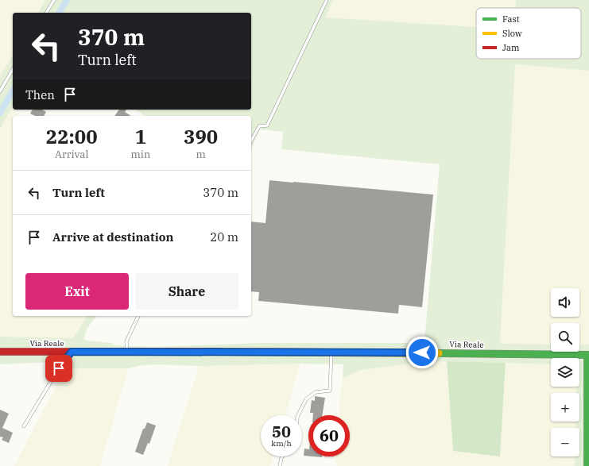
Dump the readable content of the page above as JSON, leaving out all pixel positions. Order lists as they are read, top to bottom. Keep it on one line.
{"streets":{"main road":["Via Reale"]},"legend":["Fast","Slow","Jam"],"page":{"turn":["370 m","Turn left"],"then":"Then","eta":["22:00","Arrival","1","min","390","m"],"list":[{"name":"Turn left","value":"370 m"},{"name":"Arrive at destination","value":"20 m"}],"buttons":["Exit","Share"],"map_buttons":["+","−"],"speed":"50 km/h","limit":"60"}}
